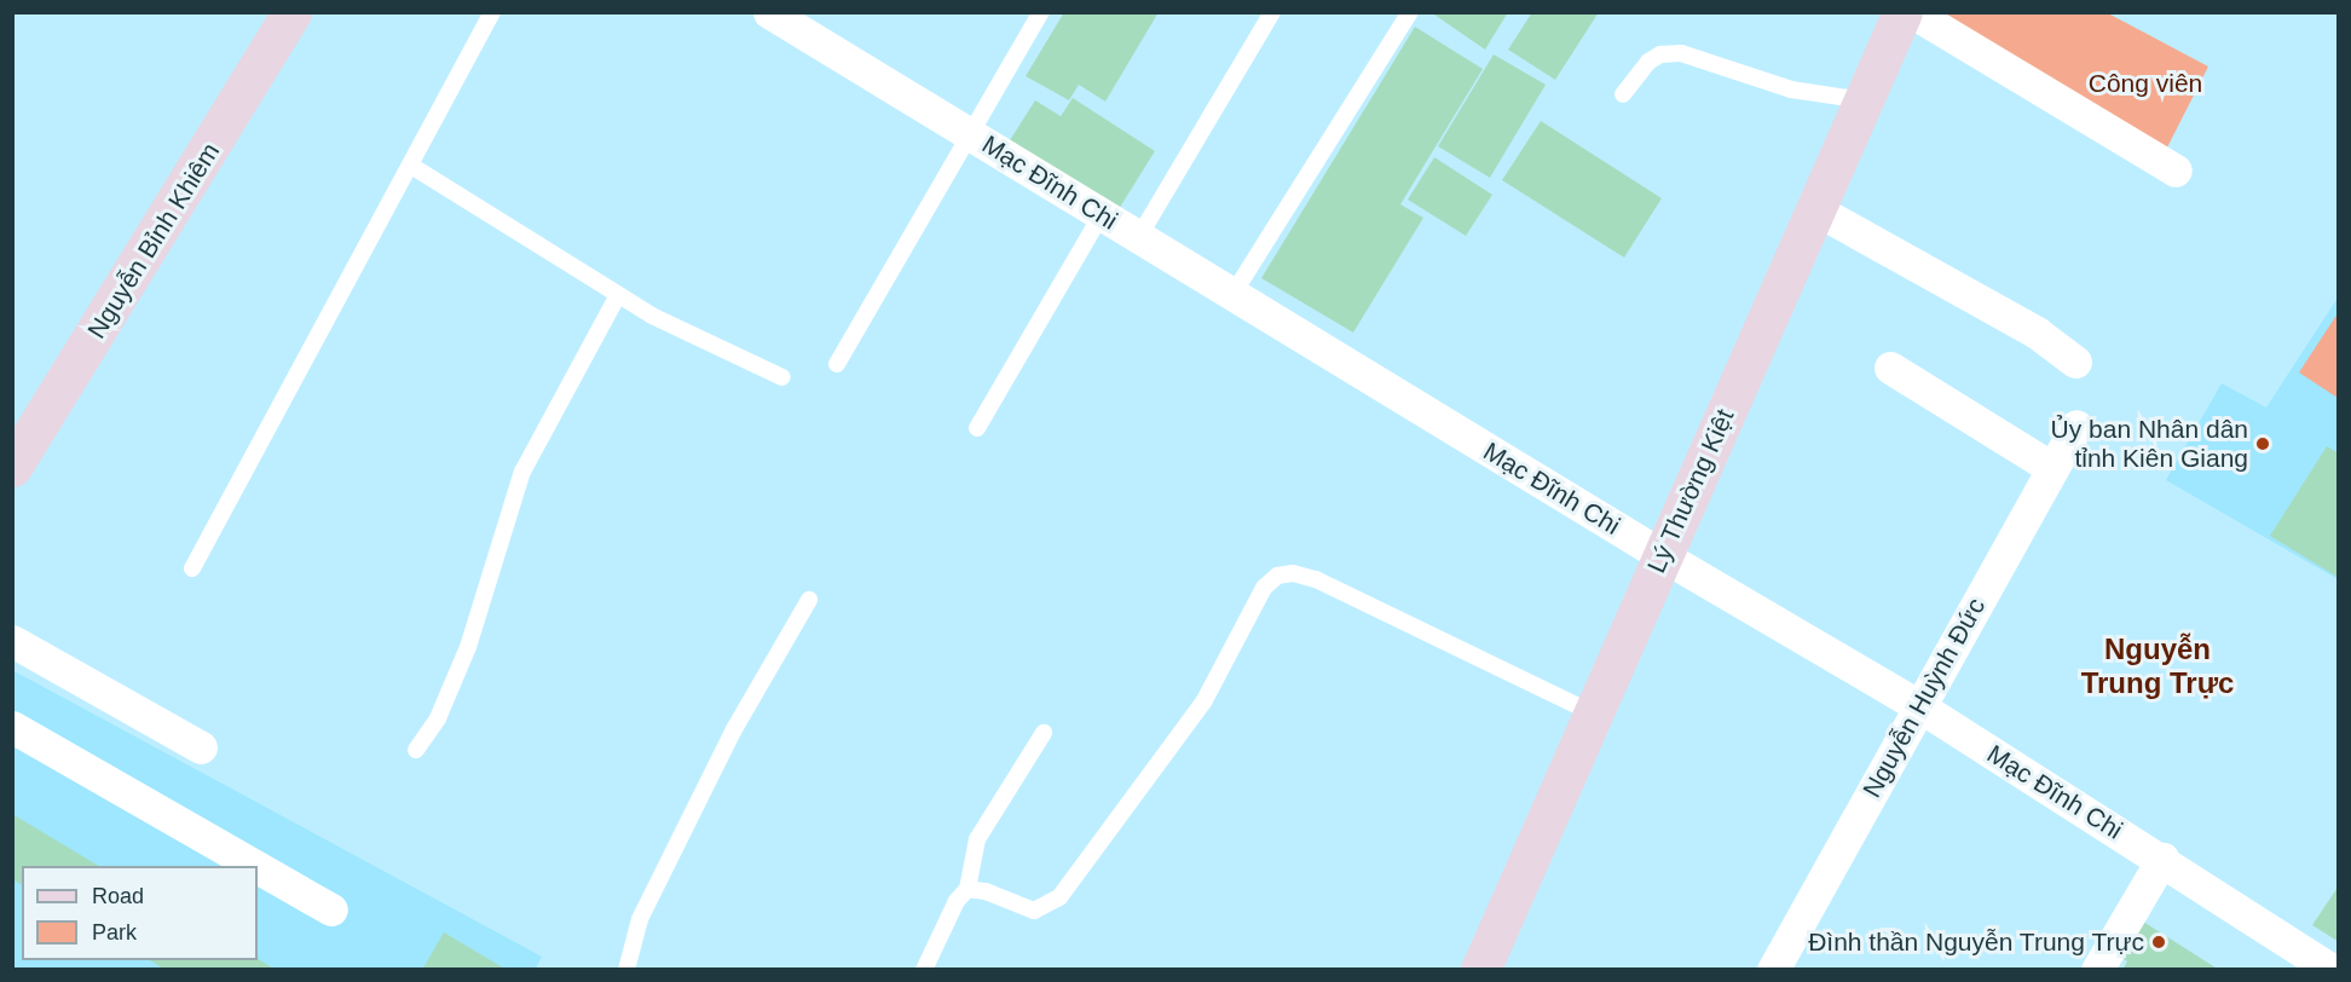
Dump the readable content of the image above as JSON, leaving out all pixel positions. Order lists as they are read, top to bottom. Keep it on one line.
{"streets":{"main road":["Nguyễn Bỉnh Khiêm","Lý Thường Kiệt"],"street":["Mạc Đĩnh Chi","Nguyễn Huỳnh Đức"]},"crossings":[["Mạc Đĩnh Chi","Lý Thường Kiệt"],["Mạc Đĩnh Chi","Nguyễn Huỳnh Đức"]],"districts":["Nguyễn Trung Trực"],"parks":["Công viên"],"places":["Ủy ban Nhân dân tỉnh Kiên Giang","Đình thần Nguyễn Trung Trực"],"legend":["Road","Park"]}
